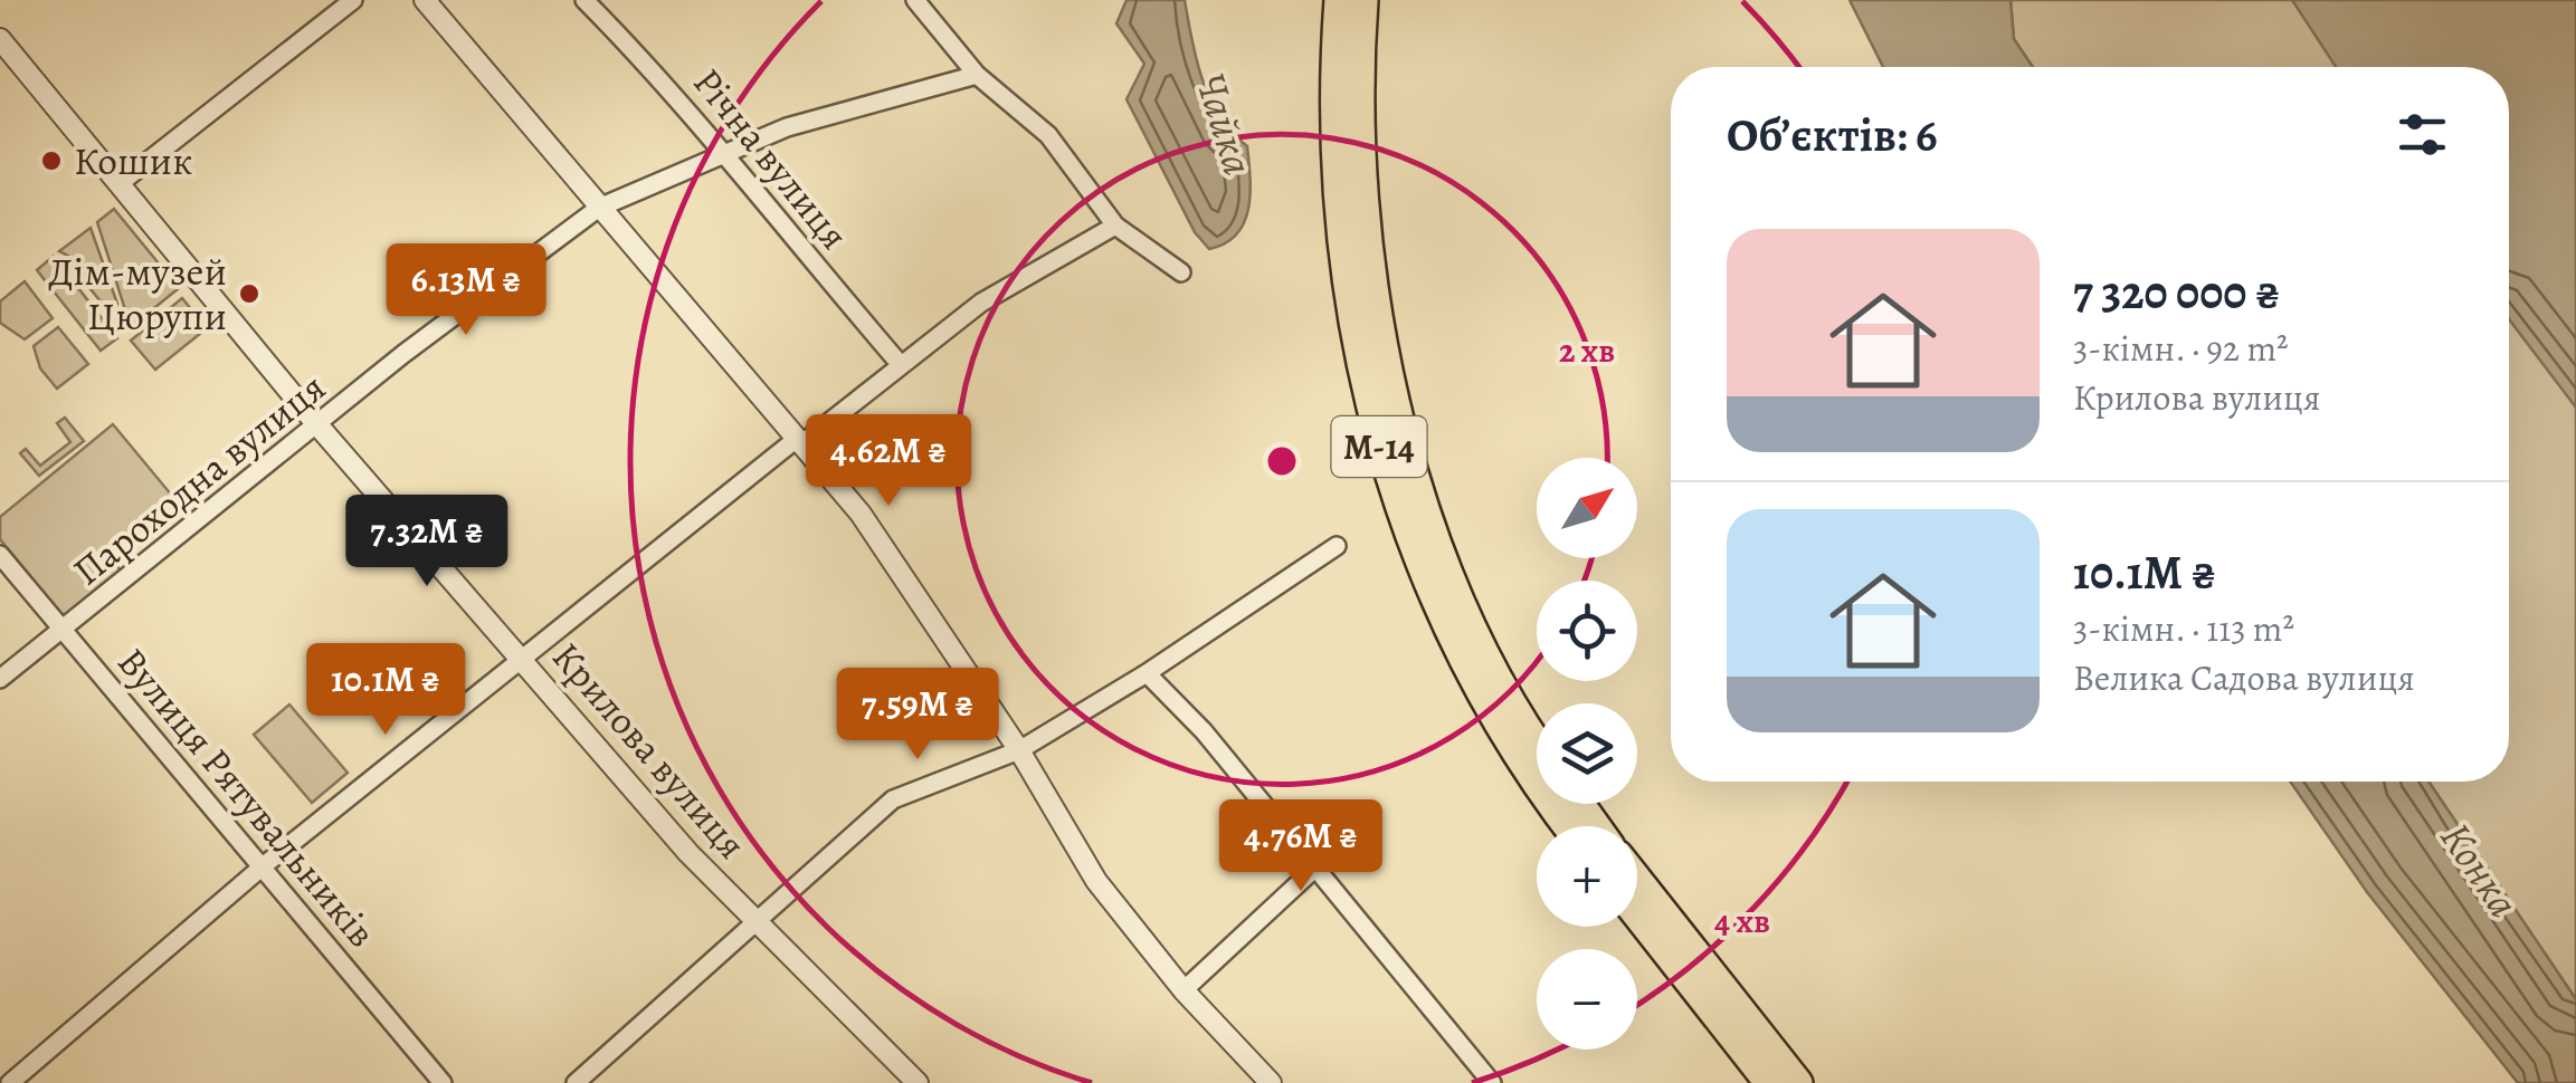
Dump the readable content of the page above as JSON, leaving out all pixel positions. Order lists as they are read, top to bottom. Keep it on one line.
{"streets":{"highway":["М-14"],"street":["Річна вулиця","Пароходна вулиця","Крилова вулиця","Вулиця Рятувальників"]},"crossings":[["Річна вулиця","Пароходна вулиця"],["Пароходна вулиця","Крилова вулиця"],["Пароходна вулиця","Вулиця Рятувальників"]],"water":["Чайка","Конка"],"places":["Кошик","Дім-музей Цюрупи"],"north":"top right","page":{"heading":"Об’єктів: 6","list":[{"name":"7 320 000 ₴","note":"3-кімн. · 92 m² · Крилова вулиця"},{"name":"10.1M ₴","note":"3-кімн. · 113 m² · Велика Садова вулиця"}],"price":["6.13M ₴","4.62M ₴","7.32M ₴","10.1M ₴","7.59M ₴","4.76M ₴"],"map_buttons":["+","−"]},"rings":["2 хв","4 хв"]}
